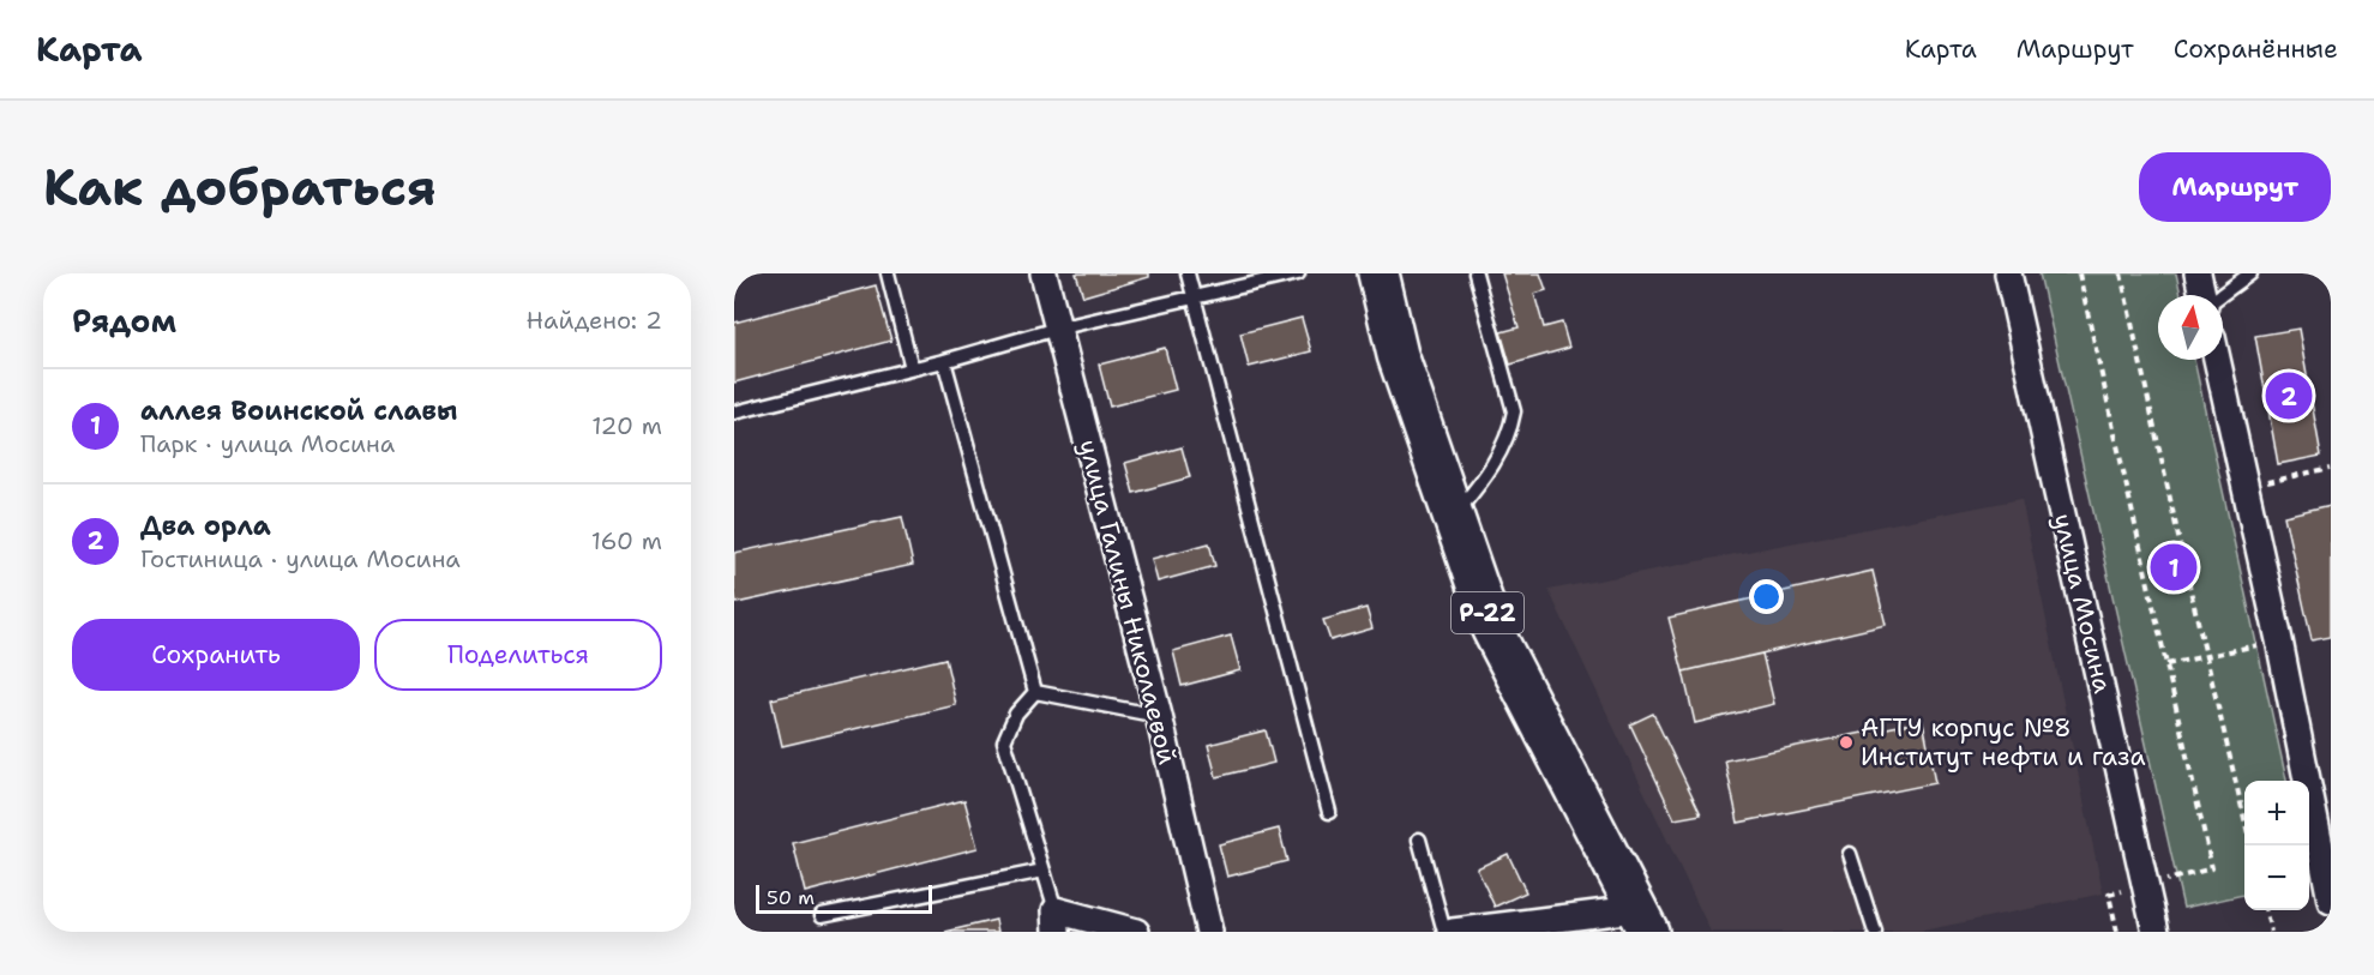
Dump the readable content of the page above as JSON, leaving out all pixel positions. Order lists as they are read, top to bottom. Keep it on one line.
{"streets":{"highway":["Р-22"],"street":["улица Галины Николаевой","улица Мосина"]},"places":["АГТУ корпус №8 Институт нефти и газа"],"scale_bar":"50 m","north":"top","page":{"header":"Карта","nav":["Карта","Маршрут","Сохранённые"],"buttons":["Маршрут",["Сохранить","Поделиться"]],"title":"Как добраться","heading":["Рядом","Найдено: 2"],"list":[{"mark":"1","name":"аллея Воинской славы","note":"Парк · улица Мосина","value":"120 m"},{"mark":"2","name":"Два орла","note":"Гостиница · улица Мосина","value":"160 m"}],"pins":["2","1"],"map_buttons":["+","−"],"scale":"50 m"}}
